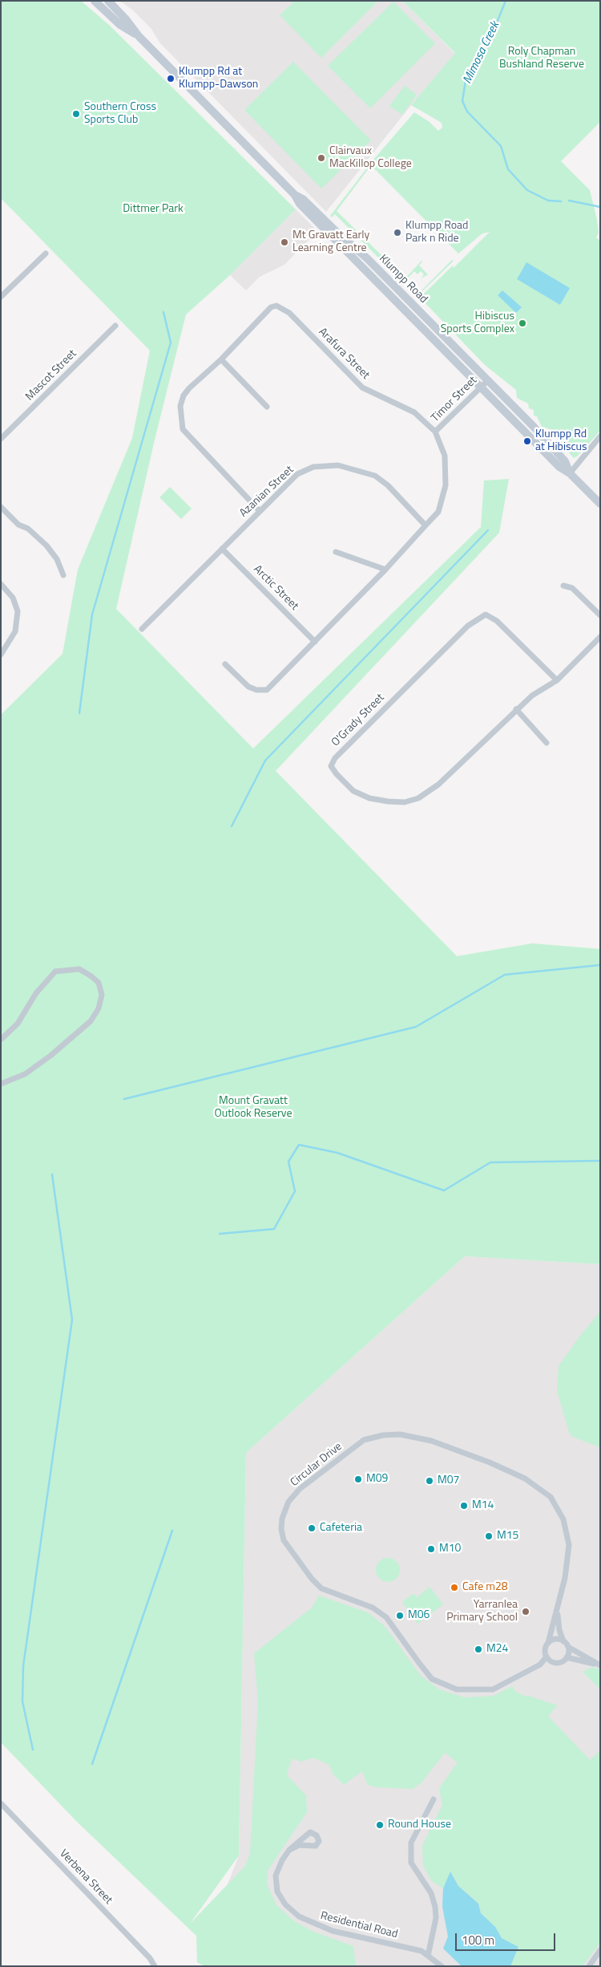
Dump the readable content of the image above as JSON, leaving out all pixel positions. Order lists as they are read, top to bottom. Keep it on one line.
{"streets":{"main road":["Klumpp Road"],"street":["Arafura Street","Mascot Street","Timor Street","Azanian Street","Arctic Street","O'Grady Street","Circular Drive","Verbena Street","Residential Road"]},"crossings":[["Klumpp Road","Timor Street"],["Arafura Street","Timor Street"],["Arafura Street","Azanian Street"],["Arafura Street","Arctic Street"],["Azanian Street","Arctic Street"]],"water":["Mimosa Creek"],"parks":["Roly Chapman Bushland Reserve","Dittmer Park","Mount Gravatt Outlook Reserve"],"places":["Klumpp Rd at Klumpp-Dawson","Southern Cross Sports Club","Clairvaux MacKillop College","Klumpp Road Park n Ride","Mt Gravatt Early Learning Centre","Hibiscus Sports Complex","Klumpp Rd at Hibiscus","M09","M07","M14","Cafeteria","M15","M10","Cafe m28","Yarranlea Primary School","M06","M24","Round House"],"scale_bar":"100 m"}
